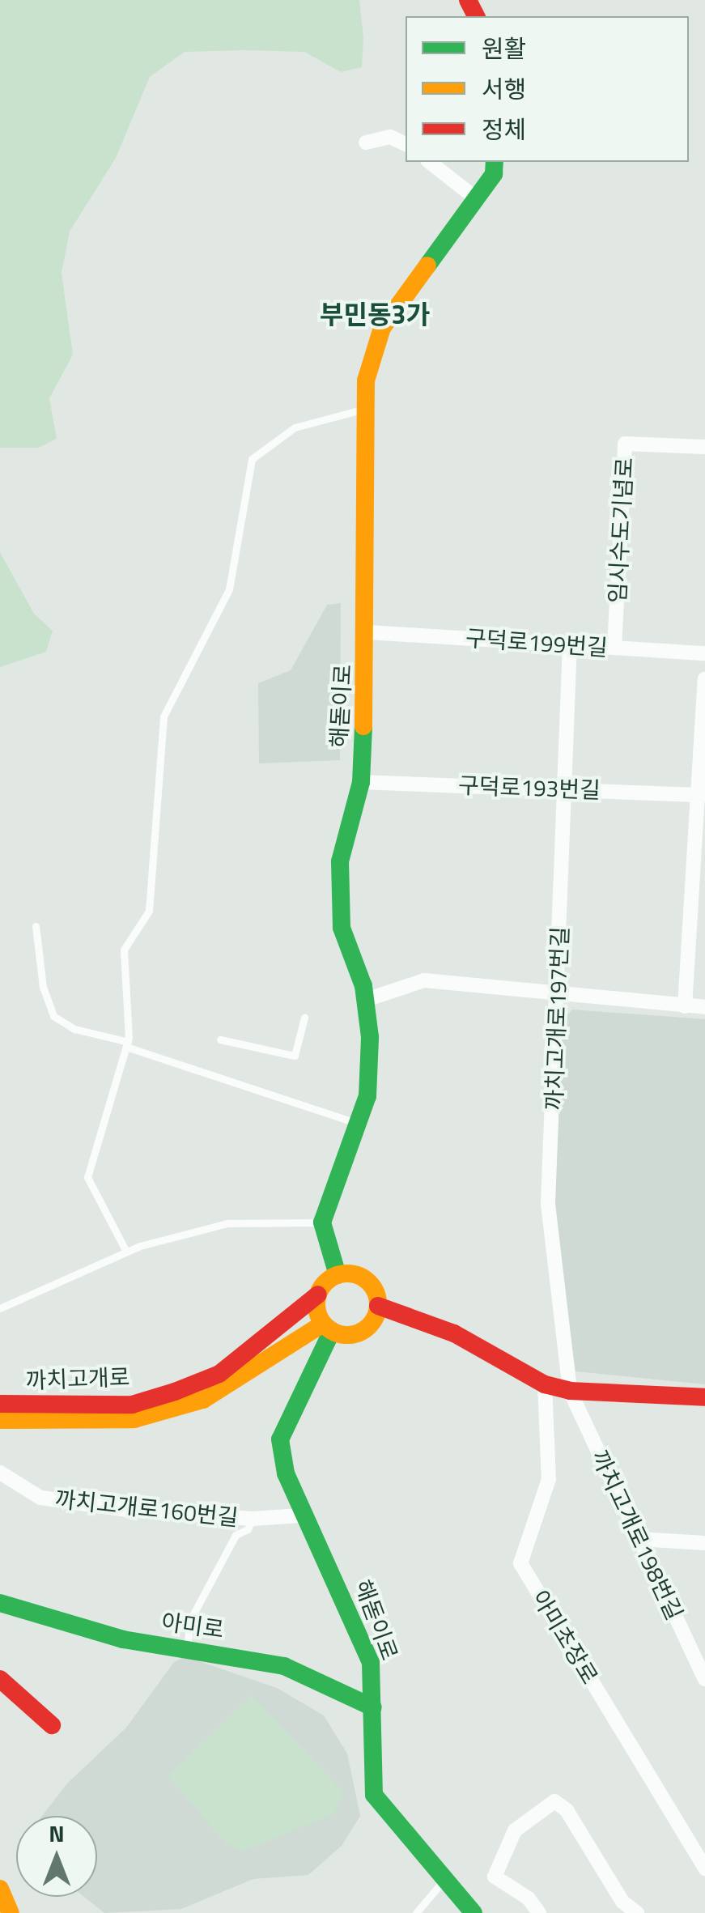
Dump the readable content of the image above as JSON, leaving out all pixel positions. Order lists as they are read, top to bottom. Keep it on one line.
{"streets":{"street":["임시수도기념로","구덕로199번길","해돋이로","구덕로193번길","까치고개로197번길","까치고개로","까치고개로160번길","까치고개로198번길","아미로","아미초장로"]},"crossings":[["임시수도기념로","구덕로199번길"],["구덕로199번길","해돋이로"],["구덕로199번길","까치고개로197번길"],["해돋이로","구덕로193번길"],["해돋이로","까치고개로"],["해돋이로","까치고개로160번길"],["해돋이로","아미로"],["구덕로193번길","까치고개로197번길"],["까치고개로197번길","까치고개로198번길"]],"districts":["부민동3가"],"legend":["원활","서행","정체"],"north":"top"}
